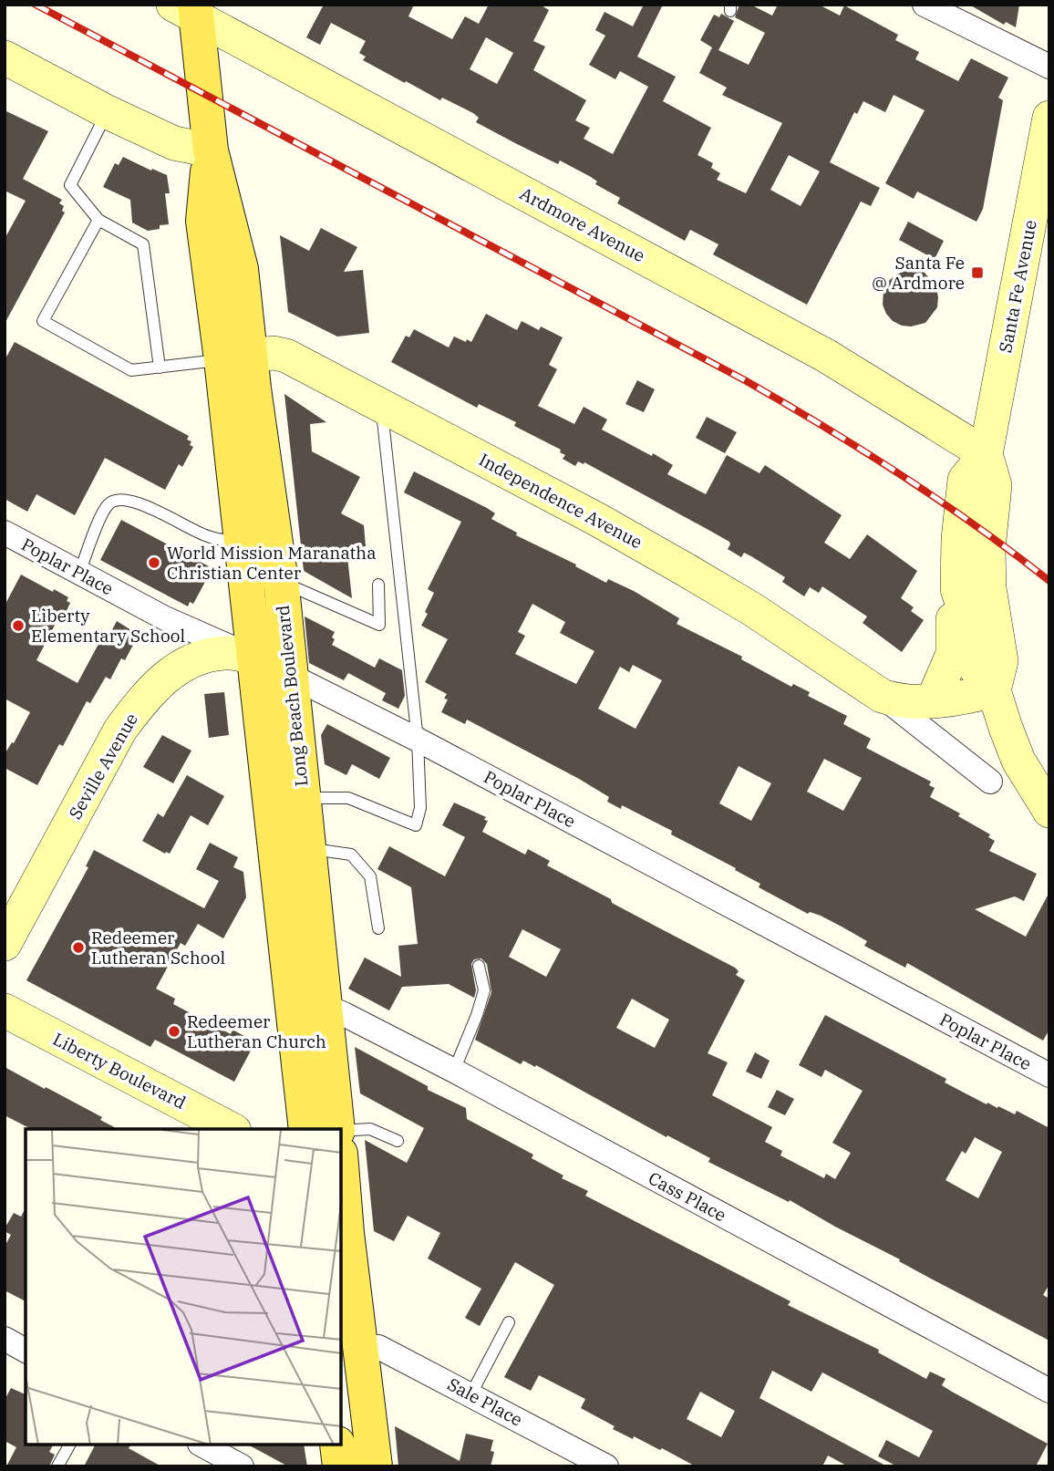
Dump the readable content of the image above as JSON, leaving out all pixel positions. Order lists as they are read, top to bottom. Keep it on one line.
{"streets":{"main road":["Long Beach Boulevard"],"street":["Ardmore Avenue","Santa Fe Avenue","Independence Avenue","Poplar Place","Seville Avenue","Liberty Boulevard","Cass Place","Sale Place"]},"crossings":[["Ardmore Avenue","Santa Fe Avenue"],["Ardmore Avenue","Long Beach Boulevard"],["Santa Fe Avenue","Independence Avenue"],["Independence Avenue","Long Beach Boulevard"],["Poplar Place","Long Beach Boulevard"],["Poplar Place","Seville Avenue"],["Long Beach Boulevard","Seville Avenue"],["Long Beach Boulevard","Cass Place"]],"places":{"transit":["Santa Fe @ Ardmore"],"other":["World Mission Maranatha Christian Center","Liberty Elementary School","Redeemer Lutheran School","Redeemer Lutheran Church"]}}
